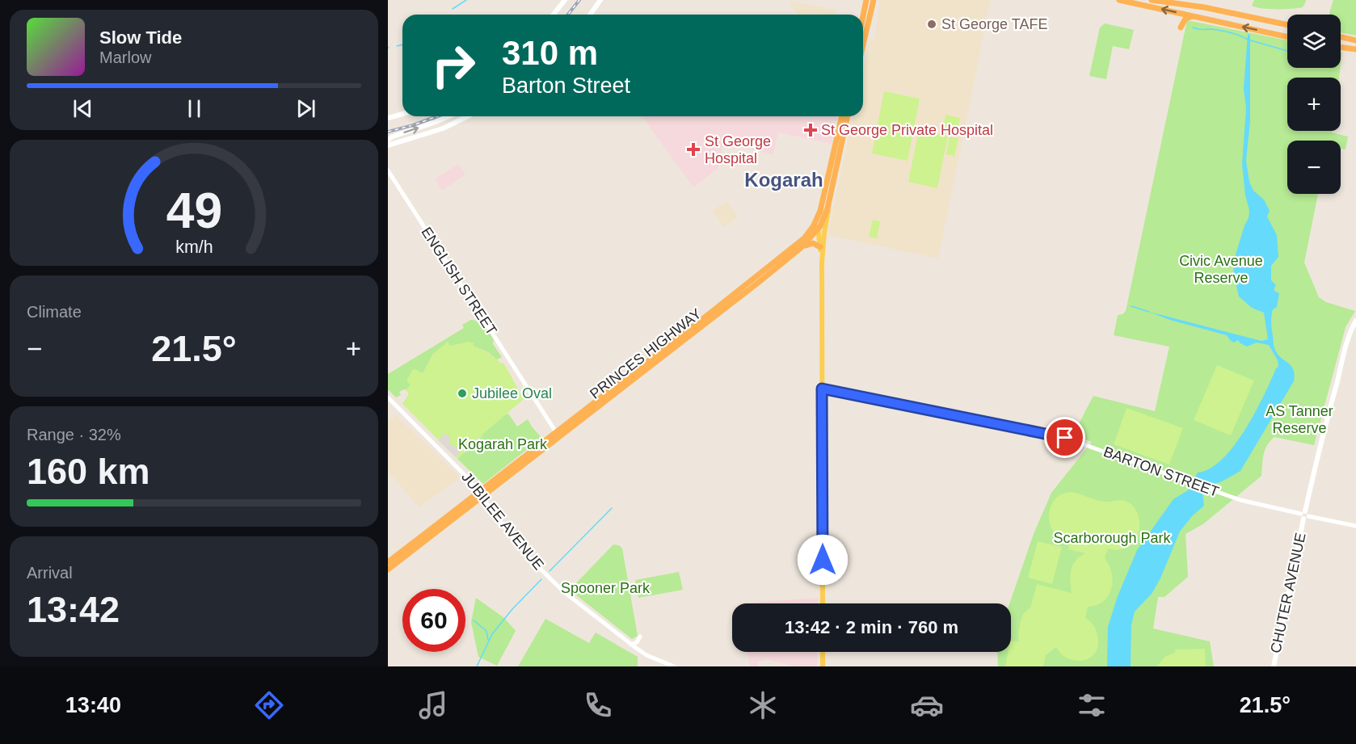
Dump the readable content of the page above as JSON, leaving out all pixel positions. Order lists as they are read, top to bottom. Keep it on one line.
{"streets":{"highway":["PRINCES HIGHWAY"],"main road":["CHUTER AVENUE"],"street":["ENGLISH STREET","BARTON STREET","JUBILEE AVENUE"]},"crossings":[["ENGLISH STREET","PRINCES HIGHWAY"],["PRINCES HIGHWAY","JUBILEE AVENUE"],["BARTON STREET","CHUTER AVENUE"]],"districts":["Kogarah"],"parks":["Civic Avenue Reserve","AS Tanner Reserve","Kogarah Park","Scarborough Park","Spooner Park"],"places":{"other":["St George TAFE","Jubilee Oval"],"health":["St George Private Hospital","St George Hospital"]},"page":{"map_buttons":["+","−"],"turn":["310 m","Barton Street"],"song":["Slow Tide","Marlow"],"tile":["Climate",["Range · 32%","160 km"],["Arrival","13:42"]],"heat":["−","21.5°","+"],"limit":"60","trip":"13:42 · 2 min · 760 m","tabs":["13:40","21.5°"],"gauge":["49","km/h"]}}
